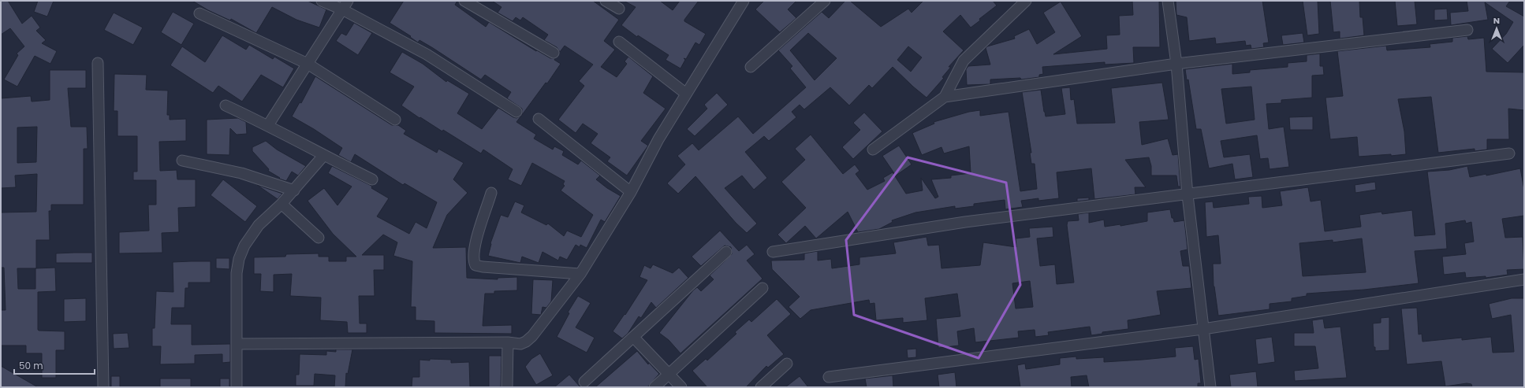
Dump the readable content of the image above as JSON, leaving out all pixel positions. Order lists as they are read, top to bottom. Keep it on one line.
{"scale_bar":"50 m","north":"top"}
